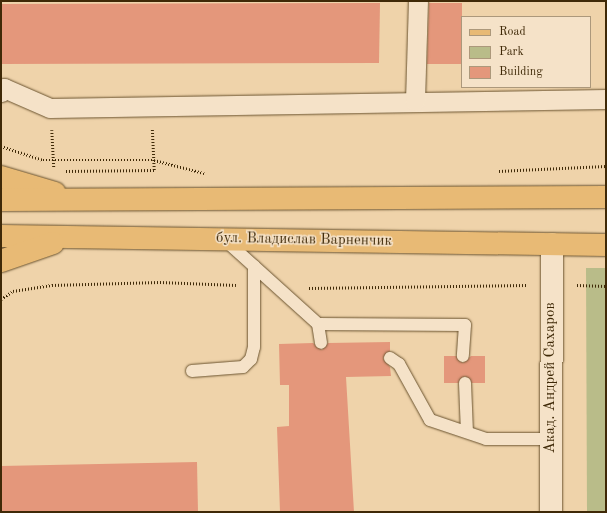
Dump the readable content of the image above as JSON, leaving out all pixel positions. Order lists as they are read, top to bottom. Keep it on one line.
{"streets":{"main road":["бул. Владислав Варненчик"],"street":["Акад. Андрей Сахаров"]},"crossings":[["бул. Владислав Варненчик","Акад. Андрей Сахаров"]],"legend":["Road","Park","Building"]}
